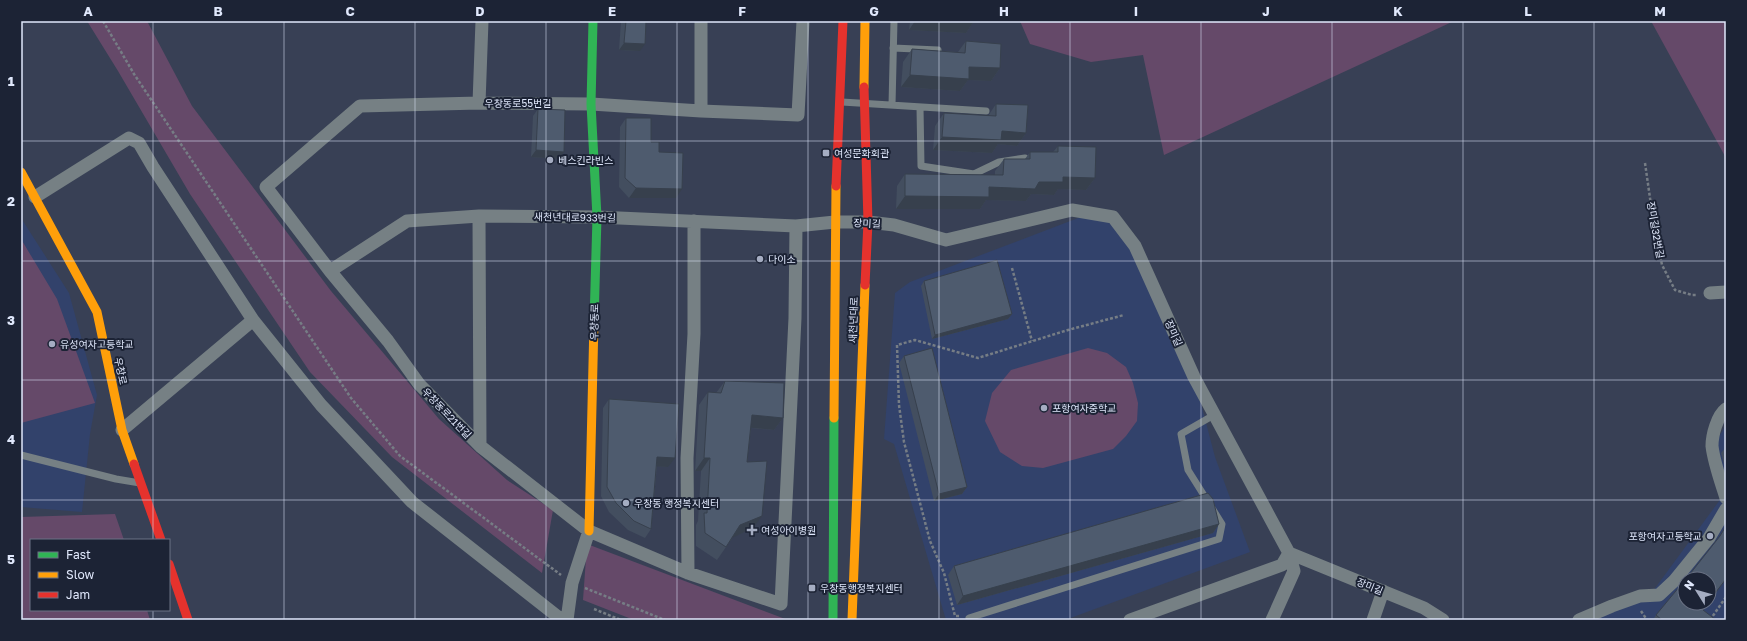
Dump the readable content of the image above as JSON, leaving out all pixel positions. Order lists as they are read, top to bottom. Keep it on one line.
{"streets":{"main road":["새천년대로","우창동로","우창로"],"street":["우창동로55번길","새천년대로933번길","장미길","우창동로21번길"],"path":["장미길32번길"]},"crossings":[["우창동로55번길","우창동로"],["우창동로55번길","우창동로21번길"],["새천년대로933번길","장미길"],["새천년대로933번길","새천년대로"],["새천년대로933번길","우창동로"],["새천년대로933번길","우창동로21번길"],["장미길","새천년대로"],["우창동로","우창동로21번길"]],"places":{"transit":["여성문화회관","우창동행정복지센터"],"other":["베스킨라빈스","다이소","유성여자고등학교","포항여자중학교","우창동 행정복지센터","포항여자고등학교"],"health":["여성아이병원"]},"legend":["Fast","Slow","Jam"],"north":"top left","grid":{"columns":["A","B","C","D","E","F","G","H","I","J","K","L","M"],"rows":["1","2","3","4","5"]}}
